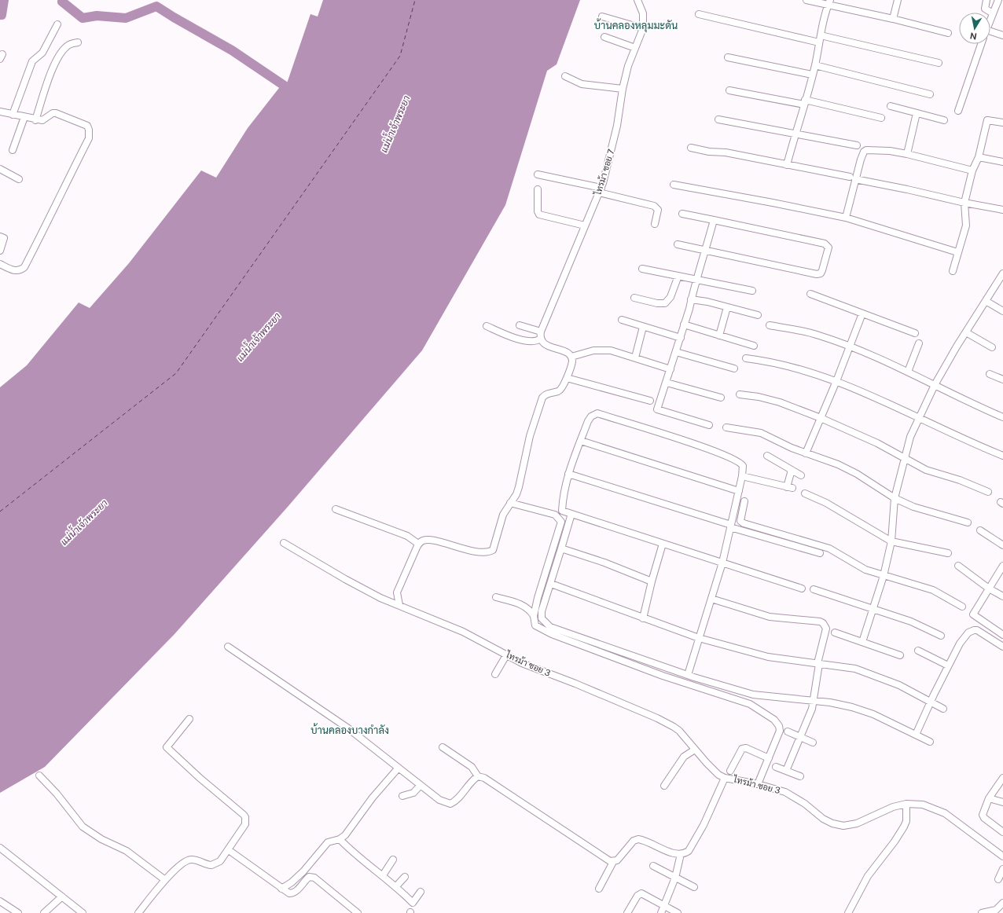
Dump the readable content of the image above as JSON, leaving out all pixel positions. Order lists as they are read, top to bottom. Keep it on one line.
{"streets":{"street":["ไทรม้า ซอย 7","ไทรม้า ซอย 3"]},"districts":["บ้านคลองหลุมมะดัน","บ้านคลองบางกำลัง"],"water":["แม่น้ำเจ้าพระยา"],"north":"bottom"}
